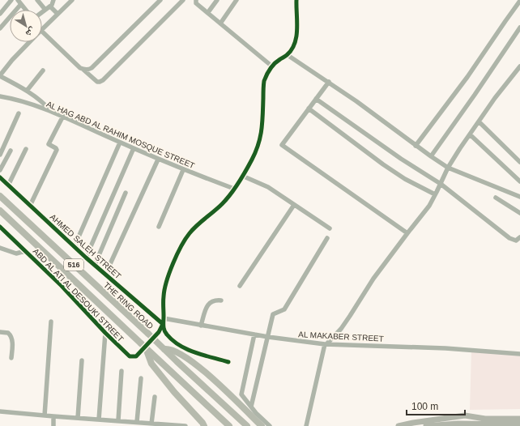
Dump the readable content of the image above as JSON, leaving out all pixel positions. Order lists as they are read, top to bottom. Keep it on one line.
{"streets":{"highway":["516","THE RING ROAD"],"street":["AL HAG ABD AL RAHIM MOSQUE STREET","AHMED SALEH STREET","ABD AL ATI AL DESOUKI STREET","AL MAKABER STREET"]},"crossings":[["AHMED SALEH STREET","ABD AL ATI AL DESOUKI STREET"]],"scale_bar":"100 m","north":"bottom right"}
